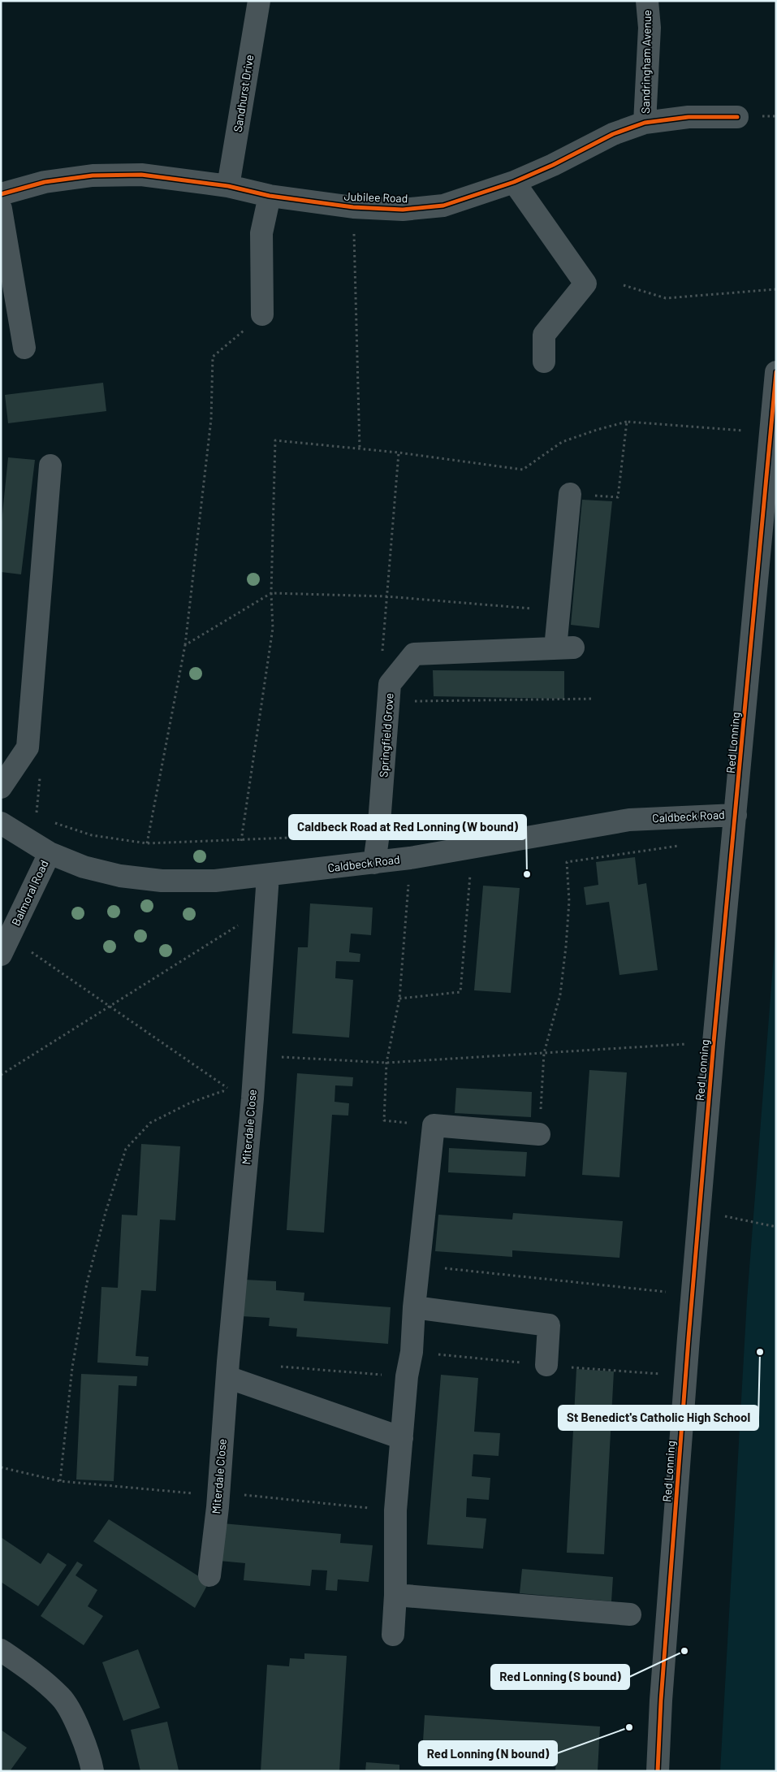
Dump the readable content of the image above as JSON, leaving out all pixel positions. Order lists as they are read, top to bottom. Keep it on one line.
{"streets":{"street":["Sandringham Avenue","Sandhurst Drive","Jubilee Road","Springfield Grove","Red Lonning","Caldbeck Road","Balmoral Road","Miterdale Close"]},"crossings":[["Sandringham Avenue","Jubilee Road"],["Sandhurst Drive","Jubilee Road"],["Springfield Grove","Caldbeck Road"],["Red Lonning","Caldbeck Road"],["Caldbeck Road","Balmoral Road"],["Caldbeck Road","Miterdale Close"]],"places":["Caldbeck Road at Red Lonning (W bound)","St Benedict's Catholic High School","Red Lonning (S bound)","Red Lonning (N bound)"]}
